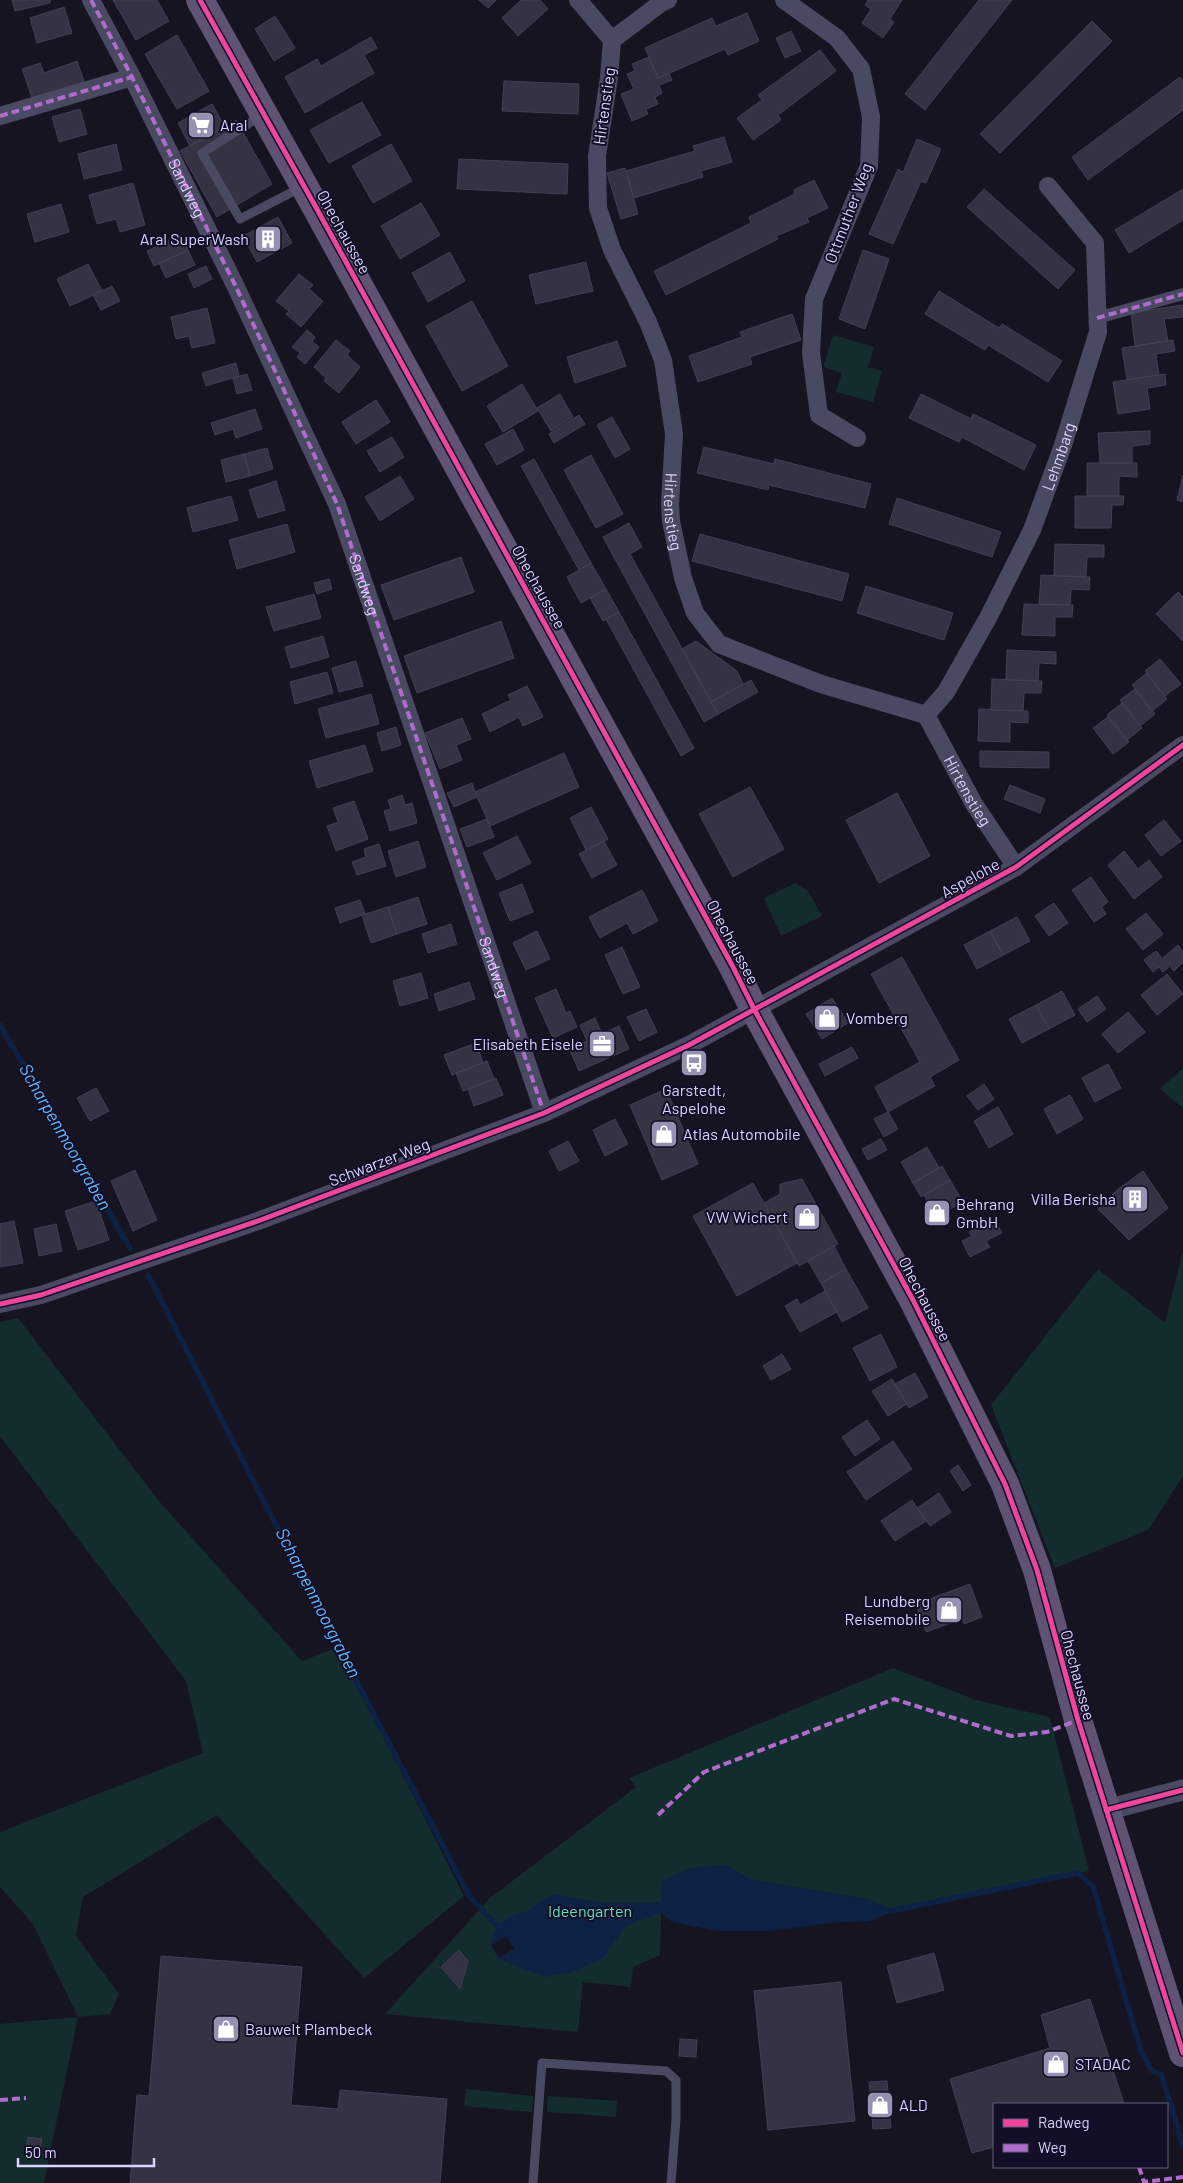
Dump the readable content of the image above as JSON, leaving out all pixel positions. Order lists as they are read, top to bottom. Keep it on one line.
{"streets":{"main road":["Ohechaussee"],"street":["Hirtenstieg","Sandweg","Ottmuther Weg","Lehmbarg","Aspelohe","Schwarzer Weg"]},"crossings":[["Hirtenstieg","Lehmbarg"],["Hirtenstieg","Aspelohe"],["Sandweg","Schwarzer Weg"],["Ohechaussee","Aspelohe"],["Ohechaussee","Schwarzer Weg"],["Aspelohe","Schwarzer Weg"]],"water":["Scharpenmoorgraben"],"parks":["Ideengarten"],"places":{"supermarket":["Aral"],"building":["Aral SuperWash","Villa Berisha"],"shop":["Vomberg","Atlas Automobile","Behrang GmbH","VW Wichert","Lundberg Reisemobile","Bauwelt Plambeck","STADAC","ALD"],"office":["Elisabeth Eisele"],"bus stop":["Garstedt, Aspelohe"]},"legend":["Radweg","Weg"],"scale_bar":"50 m"}
